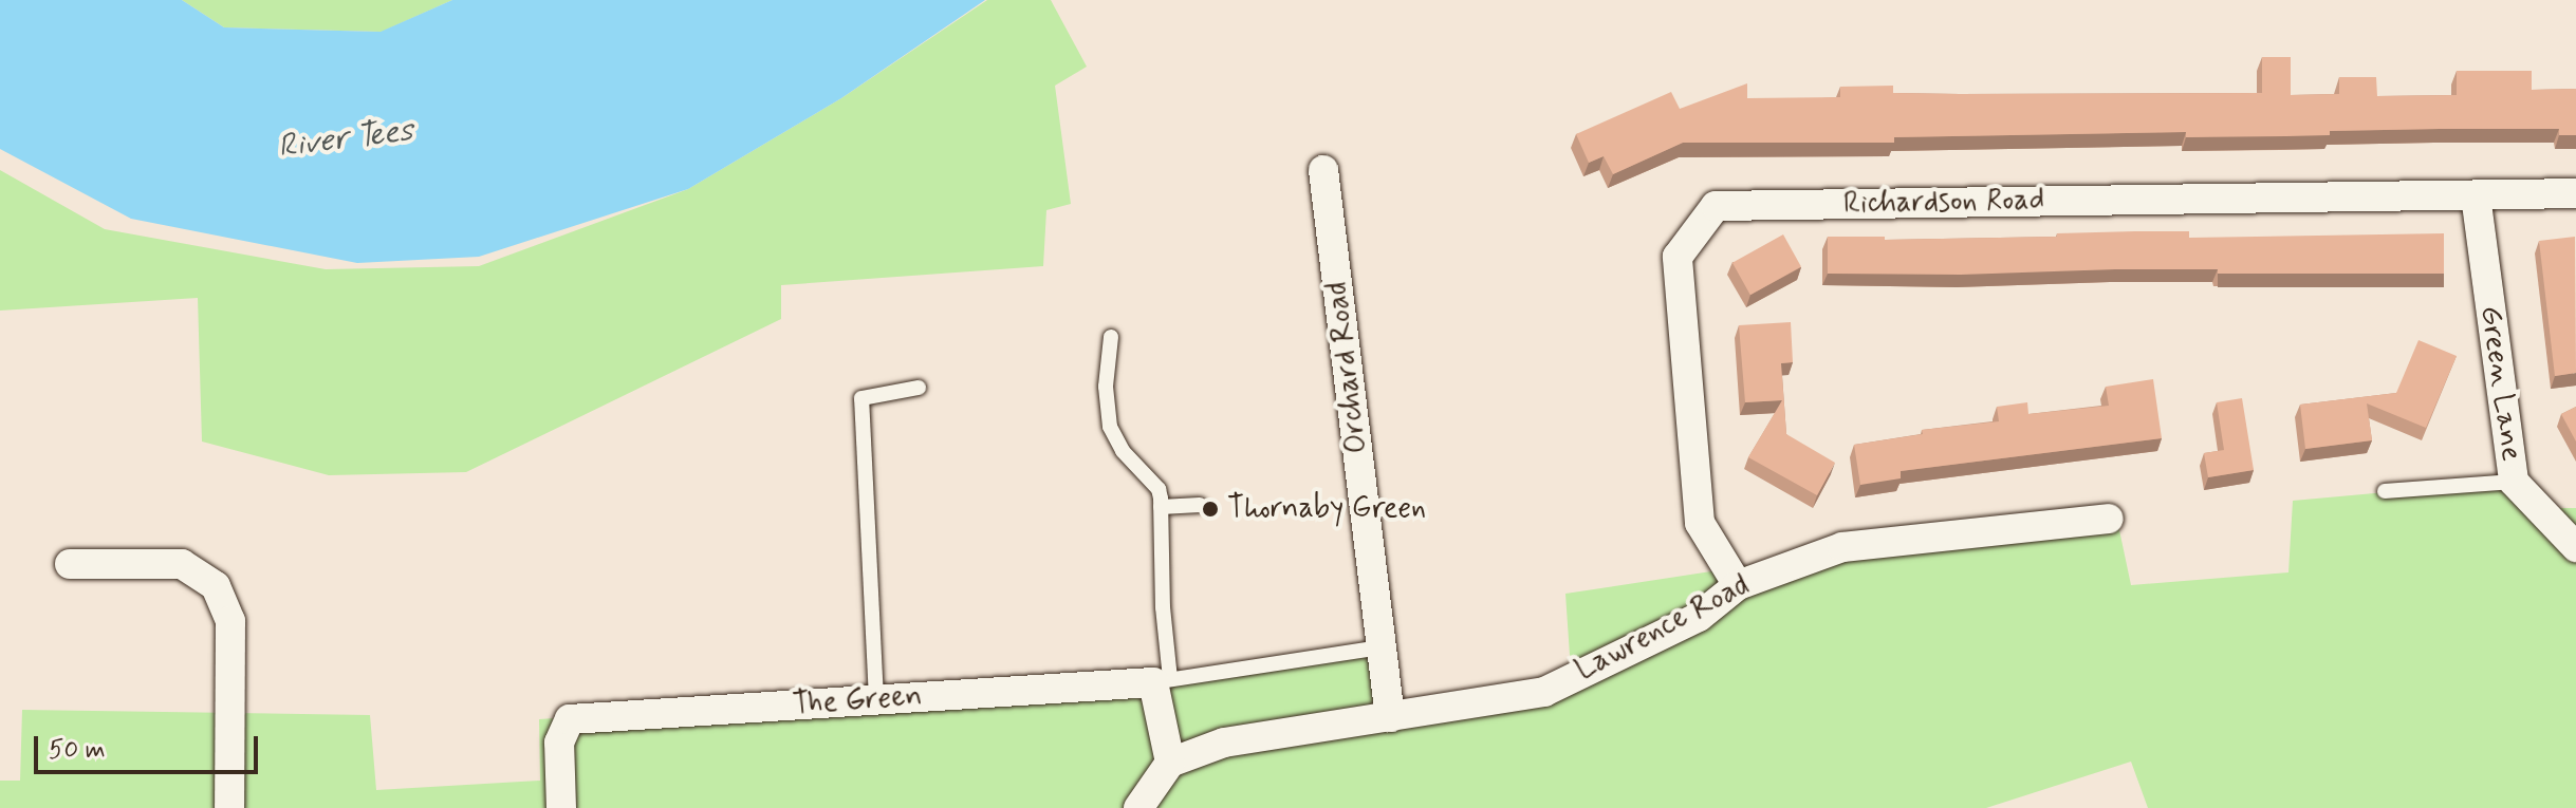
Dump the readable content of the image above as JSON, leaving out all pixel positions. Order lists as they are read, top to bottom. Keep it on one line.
{"streets":{"street":["Richardson Road","Orchard Road","Green Lane","Lawrence Road","The Green"]},"crossings":[["Richardson Road","Green Lane"],["Richardson Road","Lawrence Road"],["Orchard Road","Lawrence Road"]],"water":["River Tees"],"places":["Thornaby Green"],"scale_bar":"50 m"}
